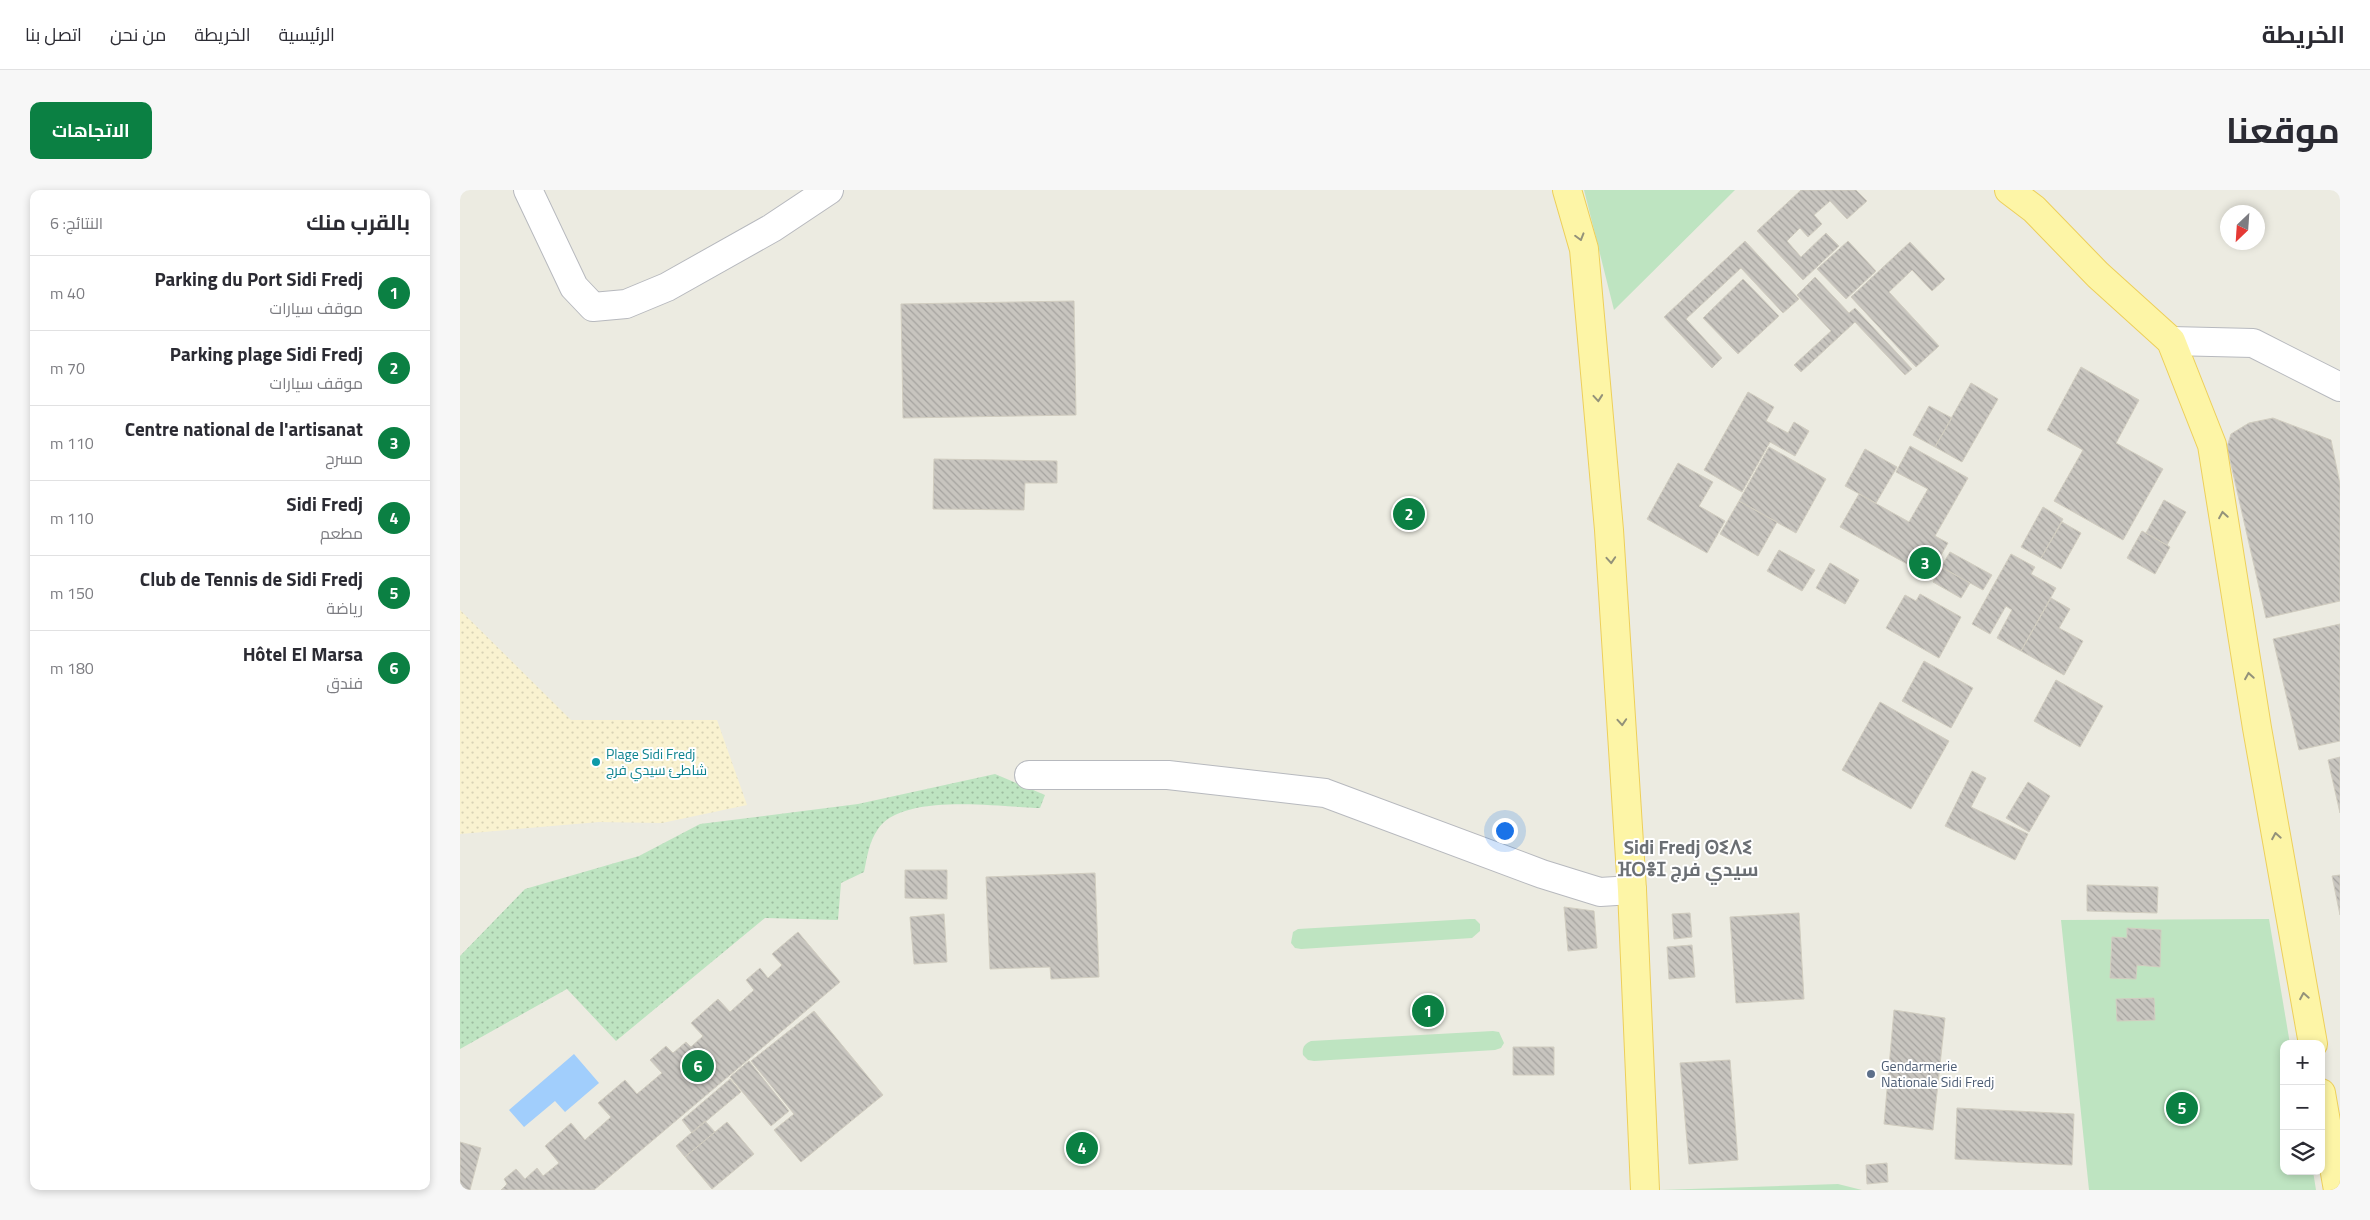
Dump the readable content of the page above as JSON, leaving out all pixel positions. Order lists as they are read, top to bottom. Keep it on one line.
{"districts":["Sidi Fredj ⵙⵉⴷⵉ ⴼⵔⴻⵊ سيدي فرج"],"places":["Plage Sidi Fredj شاطئ سيدي فرج","Gendarmerie Nationale Sidi Fredj"],"north":"bottom left","page":{"header":"الخريطة","nav":["الرئيسية","الخريطة","من نحن","اتصل بنا"],"title":"موقعنا","buttons":"الاتجاهات","heading":["بالقرب منك","النتائج: 6"],"list":[{"mark":"1","name":"Parking du Port Sidi Fredj","note":"موقف سيارات","value":"40 m"},{"mark":"2","name":"Parking plage Sidi Fredj","note":"موقف سيارات","value":"70 m"},{"mark":"3","name":"Centre national de l'artisanat","note":"مسرح","value":"110 m"},{"mark":"4","name":"Sidi Fredj","note":"مطعم","value":"110 m"},{"mark":"5","name":"Club de Tennis de Sidi Fredj","note":"رياضة","value":"150 m"},{"mark":"6","name":"Hôtel El Marsa","note":"فندق","value":"180 m"}],"pins":["2","3","1","6","5","4"],"map_buttons":["+","−"]}}
